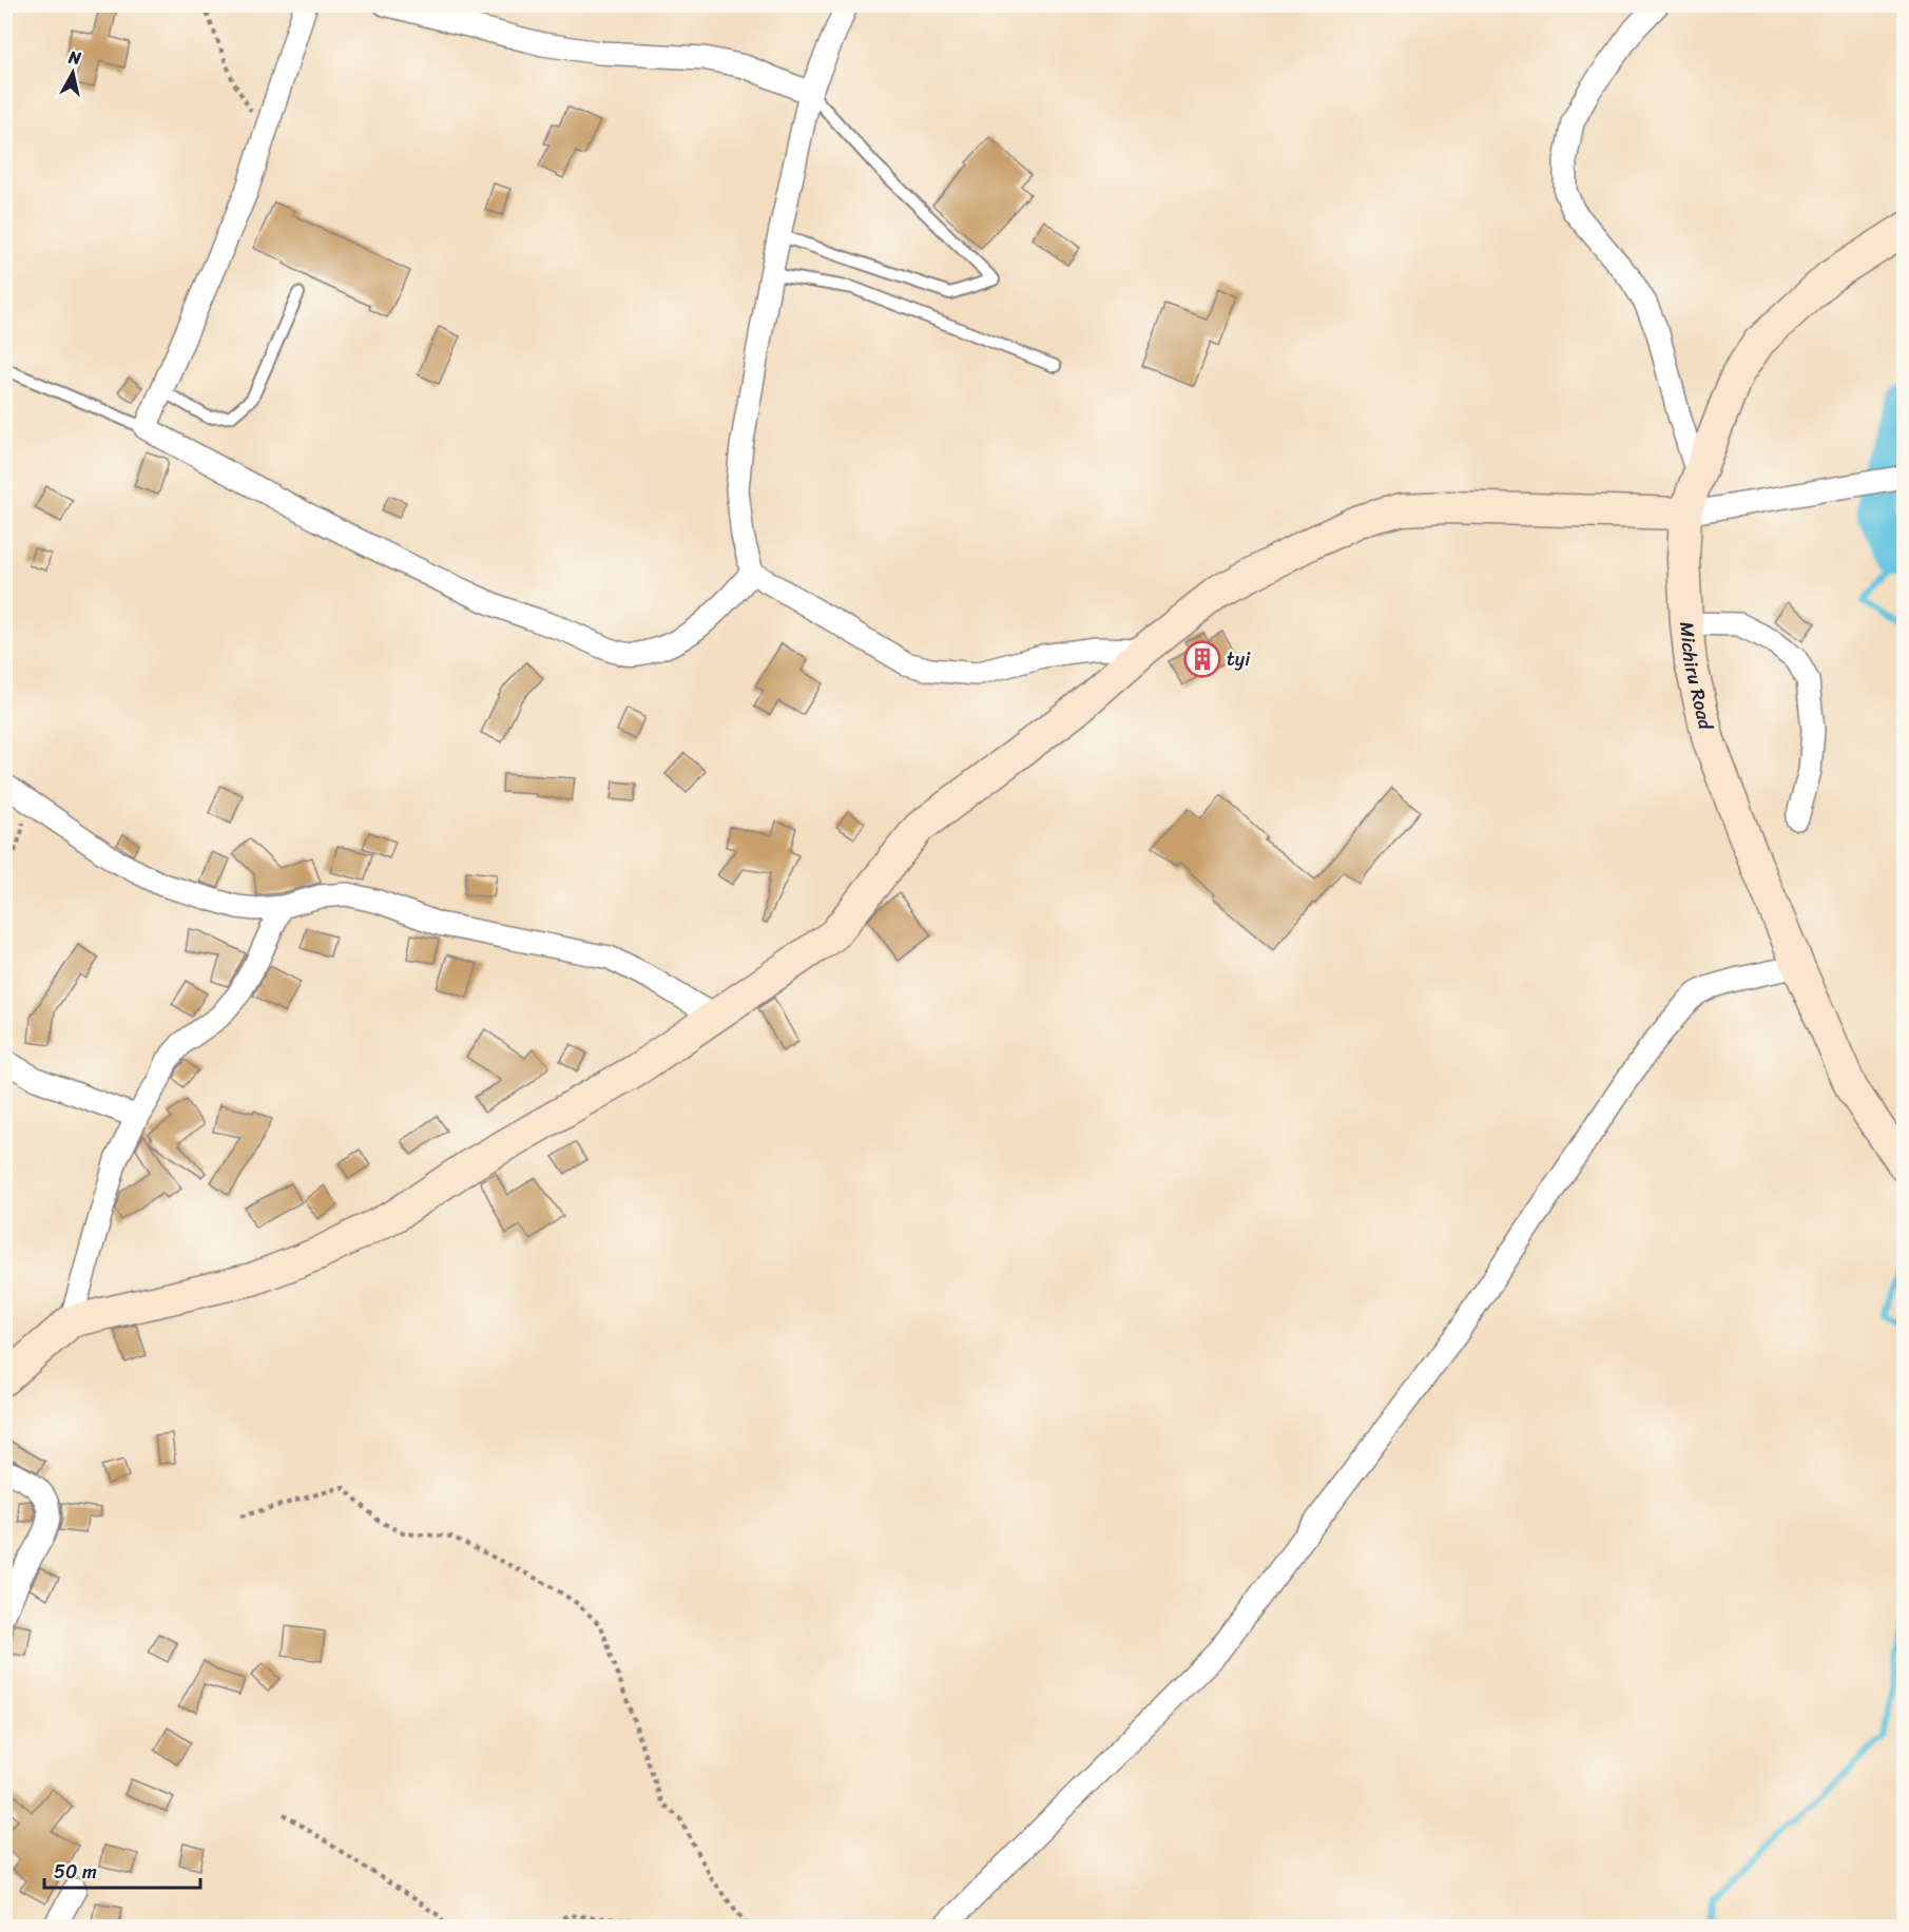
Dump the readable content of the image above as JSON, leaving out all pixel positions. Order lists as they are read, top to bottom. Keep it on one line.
{"streets":{"street":["Michiru Road"]},"places":{"building":["tyi"]},"scale_bar":"50 m","north":"top"}
